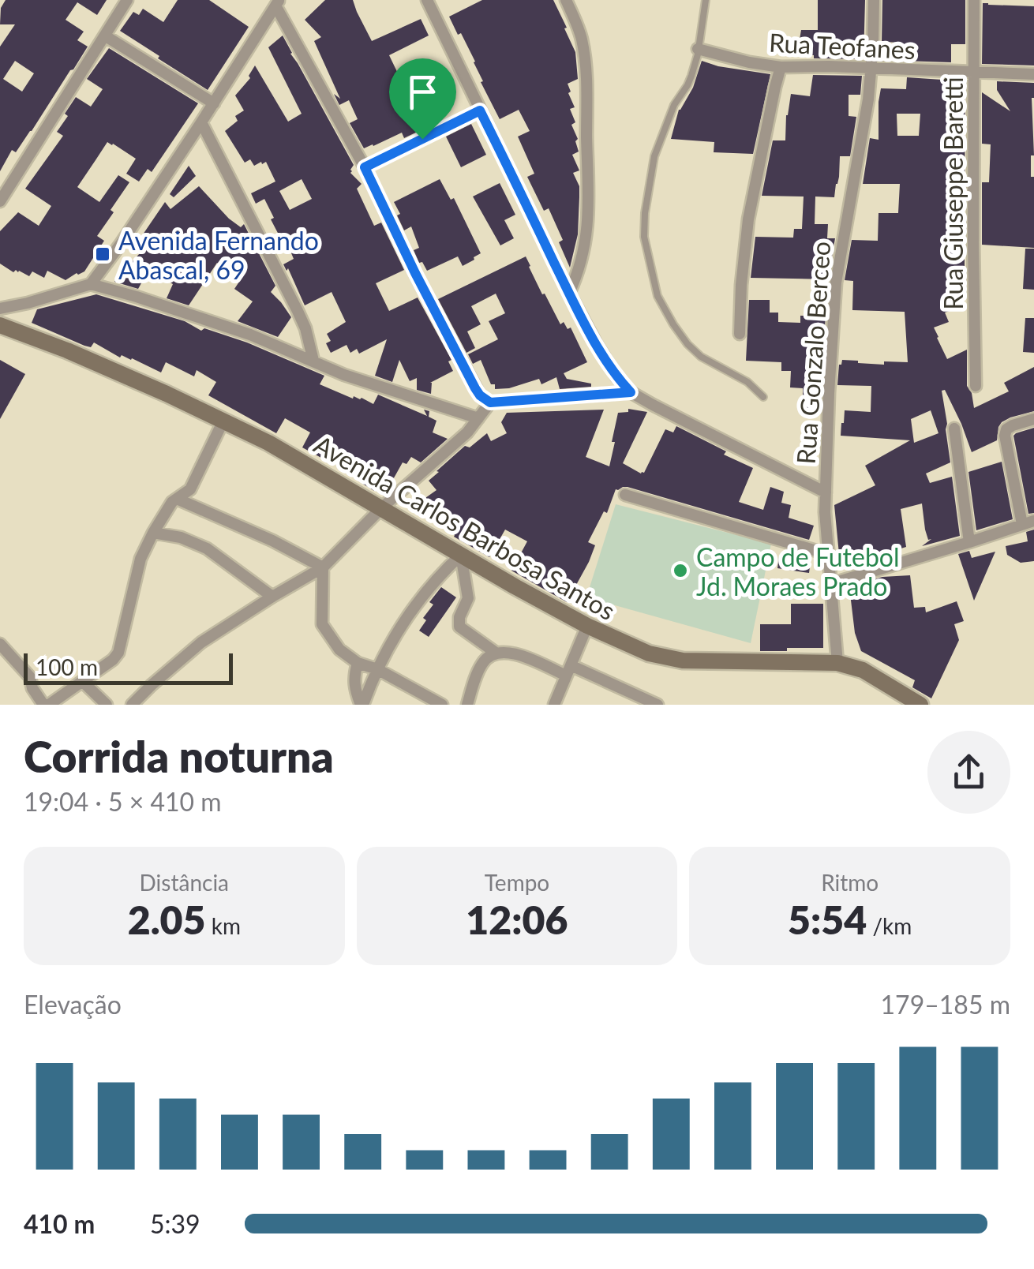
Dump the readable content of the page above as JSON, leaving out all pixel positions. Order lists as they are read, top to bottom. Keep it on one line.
{"streets":{"main road":["Avenida Carlos Barbosa Santos"],"street":["Rua Teofanes","Rua Giuseppe Baretti","Rua Gonzalo Berceo"]},"crossings":[["Rua Teofanes","Rua Giuseppe Baretti"],["Rua Teofanes","Rua Gonzalo Berceo"],["Rua Gonzalo Berceo","Avenida Carlos Barbosa Santos"]],"places":{"transit":["Avenida Fernando Abascal, 69"],"other":["Campo de Futebol Jd. Moraes Prado"]},"scale_bar":"100 m","page":{"scale":"100 m","heading":["Corrida noturna","19:04 · 5 × 410 m"],"stats":[["Distância","2.05 km"],["Tempo","12:06"],["Ritmo","5:54 /km"]],"chart":["Elevação","179–185 m"],"list":[{"name":"410 m","note":"5:39"}]}}
